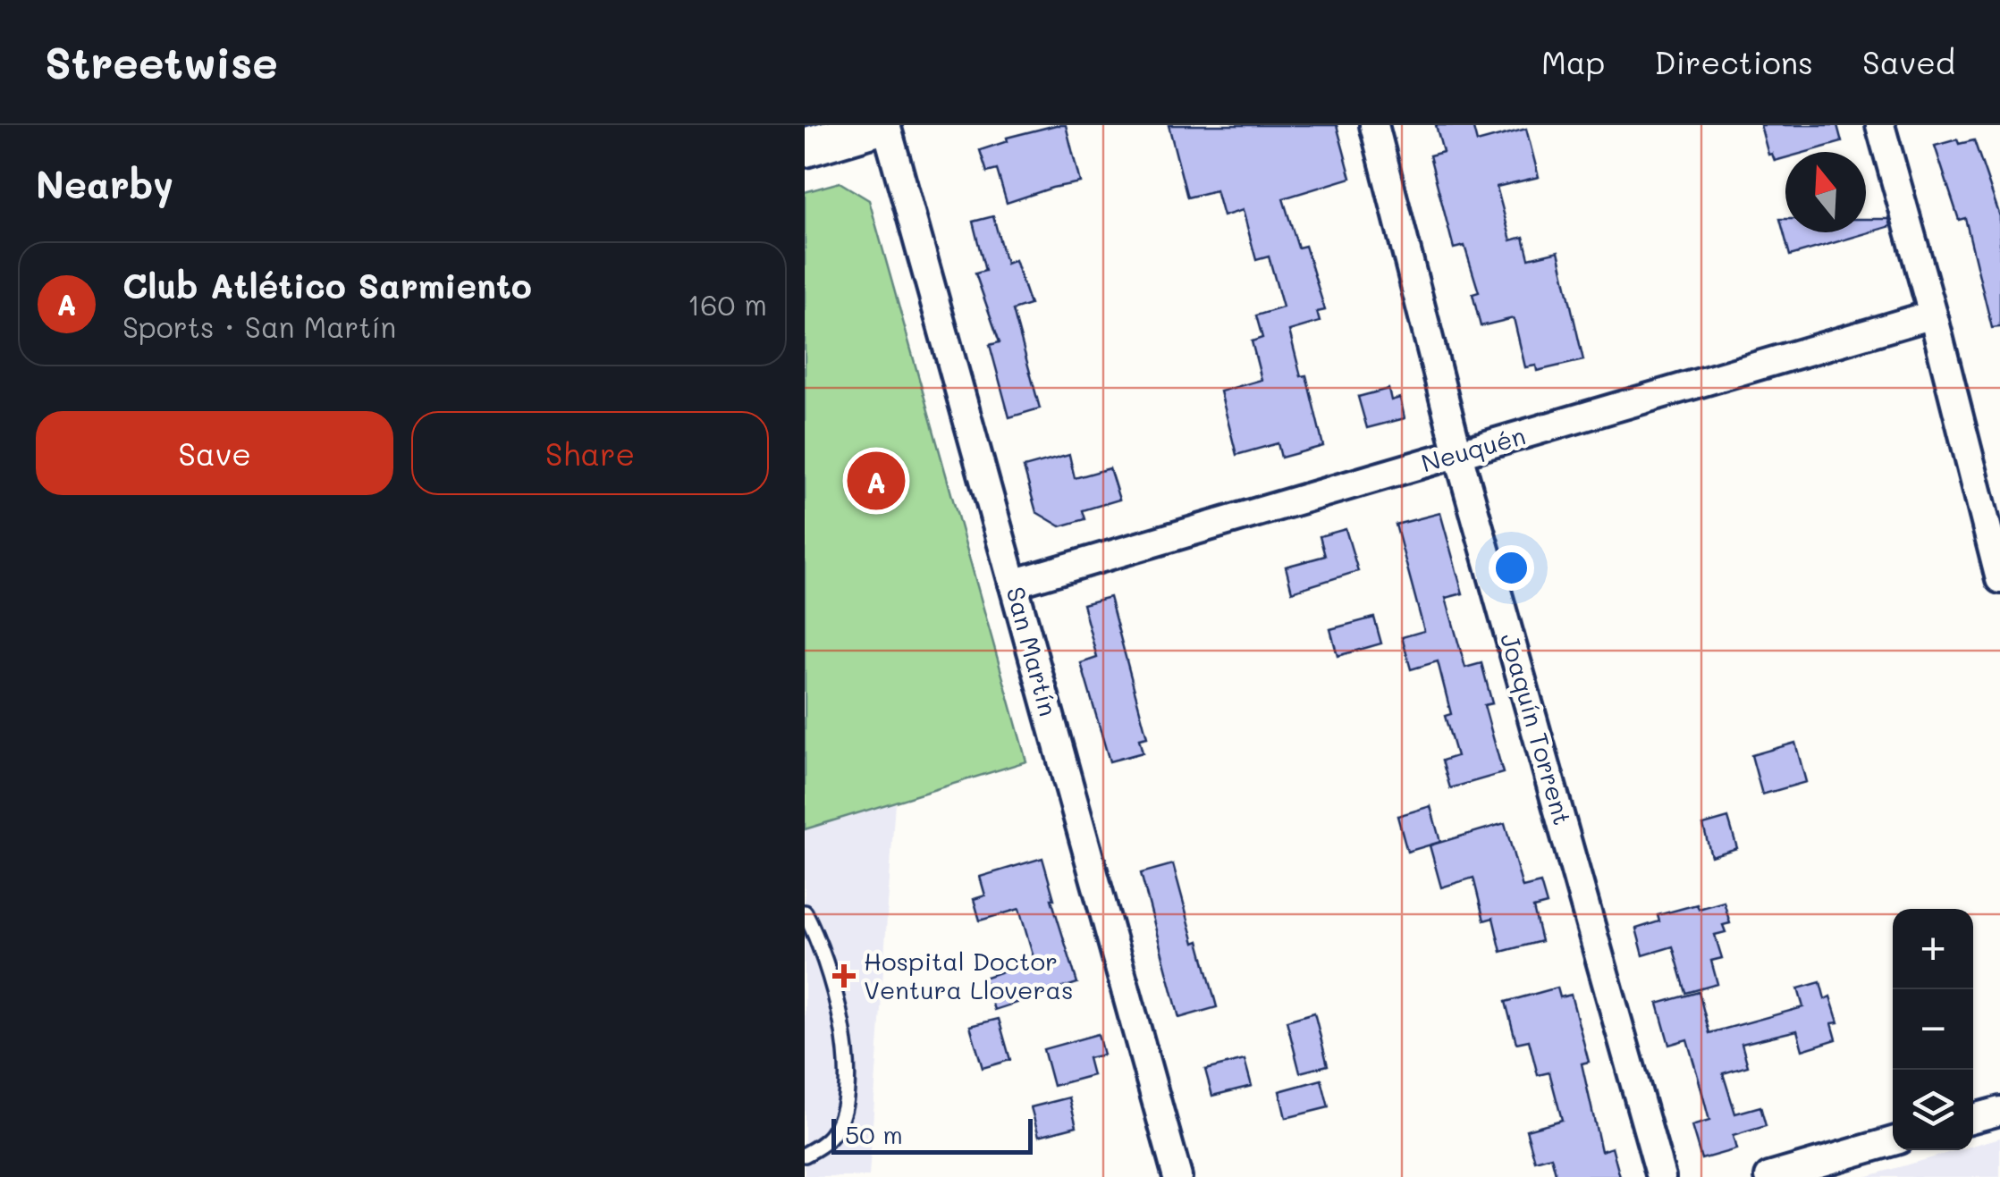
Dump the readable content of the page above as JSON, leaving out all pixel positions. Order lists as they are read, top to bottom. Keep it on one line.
{"streets":{"street":["Neuquén","San Martín","Joaquín Torrent"]},"crossings":[["Neuquén","San Martín"],["Neuquén","Joaquín Torrent"]],"places":{"health":["Hospital Doctor Ventura Lloveras"]},"scale_bar":"50 m","north":"top","page":{"header":"Streetwise","nav":["Map","Directions","Saved"],"heading":"Nearby","list":[{"mark":"A","name":"Club Atlético Sarmiento","note":"Sports · San Martín","value":"160 m"}],"buttons":["Save","Share"],"pins":"A","map_buttons":["+","−"],"scale":"50 m"}}
